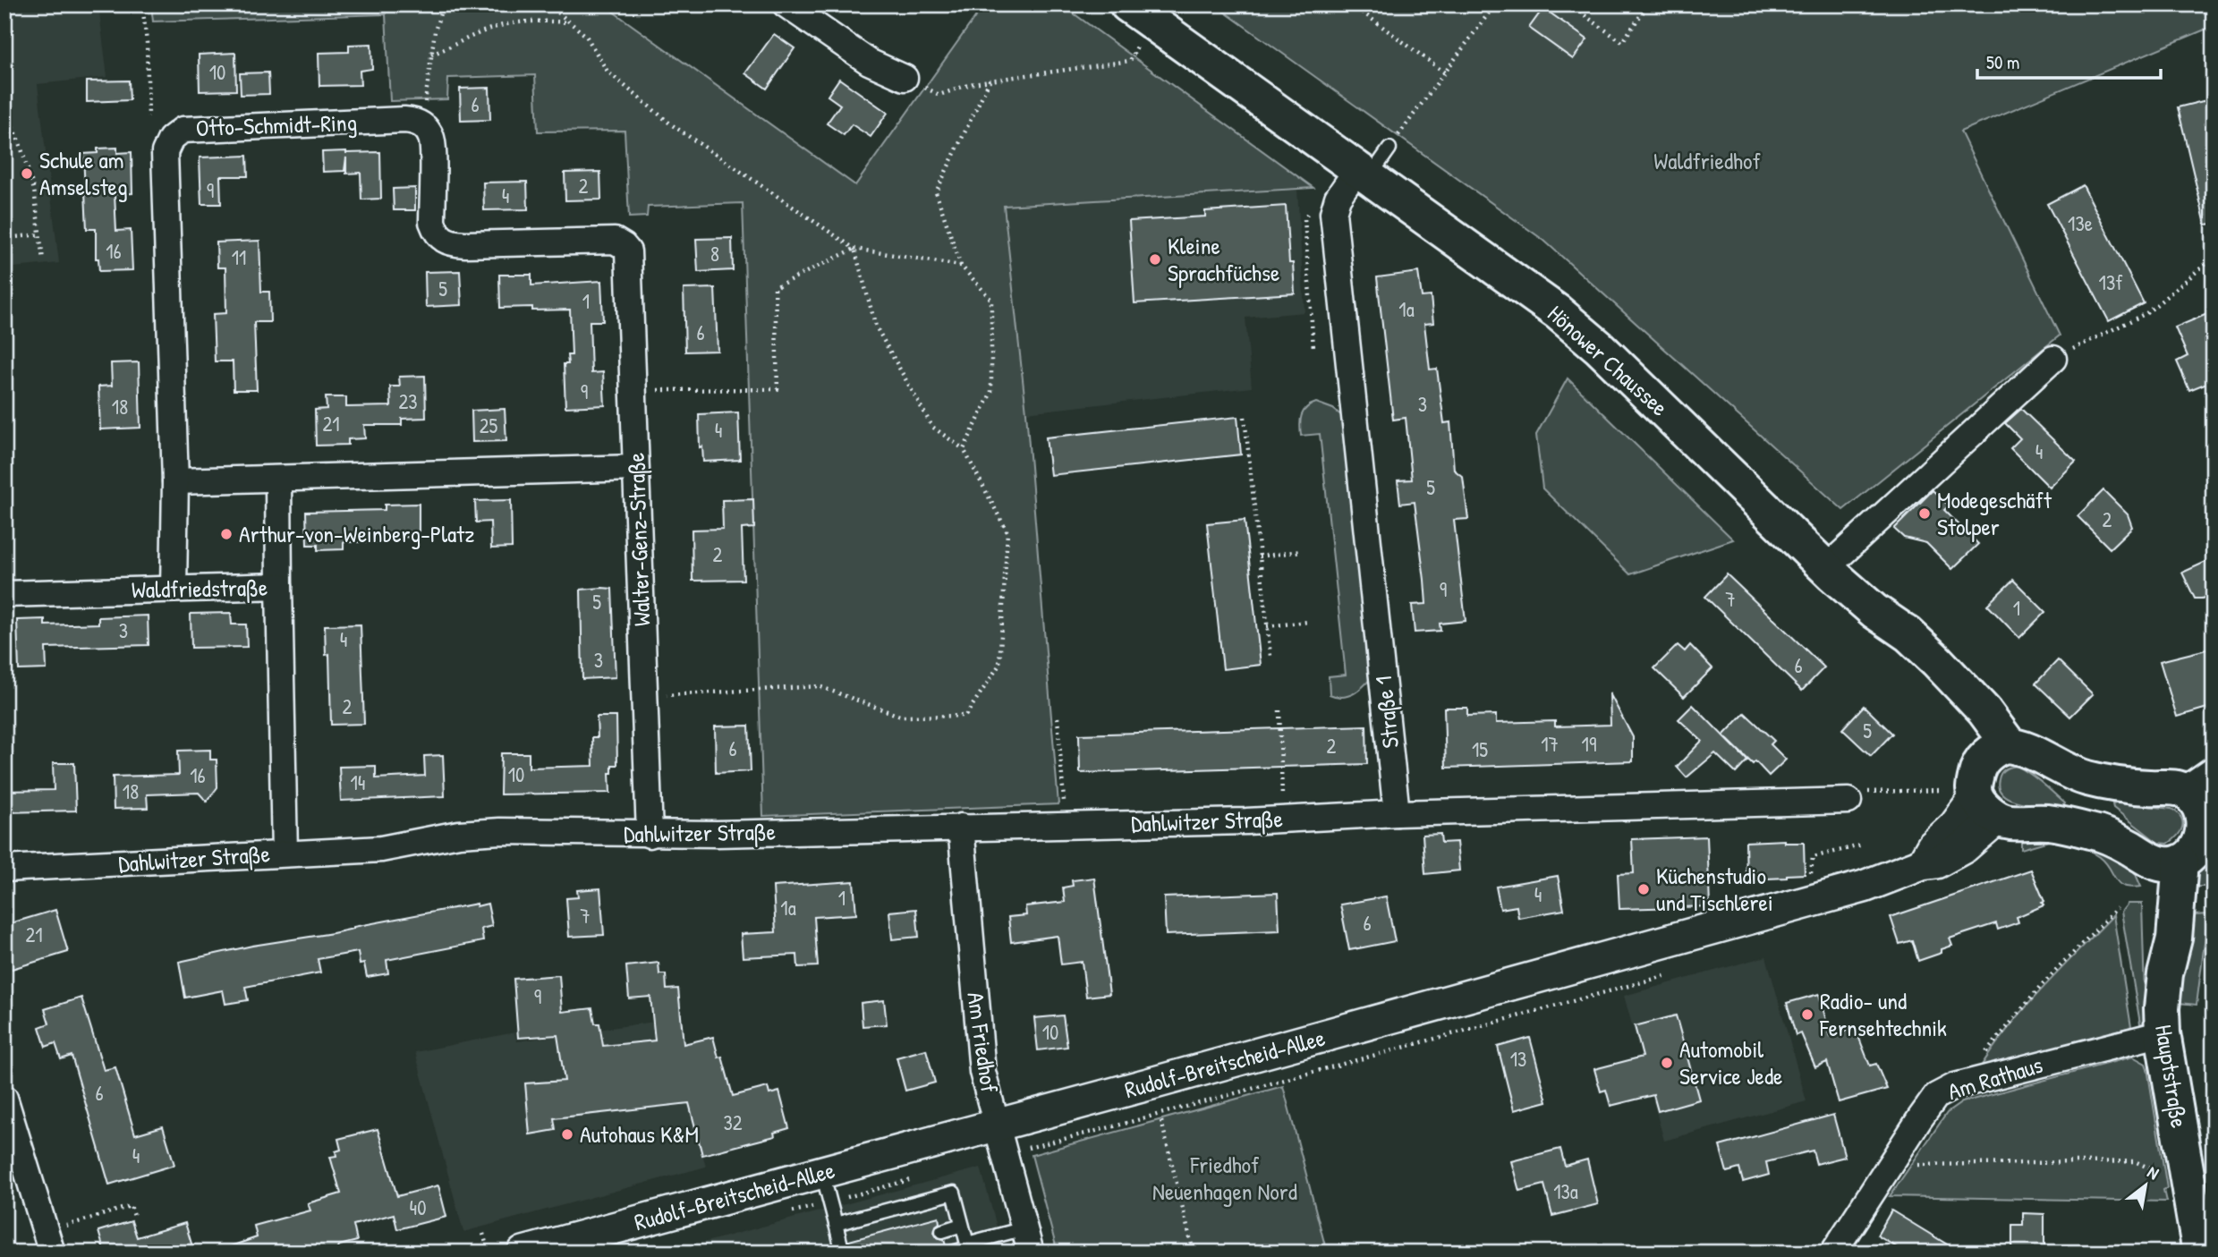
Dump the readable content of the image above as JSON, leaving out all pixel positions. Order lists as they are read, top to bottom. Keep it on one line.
{"streets":{"main road":["Hönower Chaussee","Hauptstraße"],"street":["Otto-Schmidt-Ring","Walter-Genz-Straße","Waldfriedstraße","Straße 1","Dahlwitzer Straße","Am Friedhof","Rudolf-Breitscheid-Allee","Am Rathaus"]},"crossings":[["Otto-Schmidt-Ring","Walter-Genz-Straße"],["Otto-Schmidt-Ring","Waldfriedstraße"],["Hönower Chaussee","Straße 1"],["Walter-Genz-Straße","Dahlwitzer Straße"],["Waldfriedstraße","Dahlwitzer Straße"],["Straße 1","Dahlwitzer Straße"],["Dahlwitzer Straße","Am Friedhof"],["Am Friedhof","Rudolf-Breitscheid-Allee"],["Hauptstraße","Am Rathaus"]],"parks":["Waldfriedhof","Friedhof Neuenhagen Nord"],"places":["Schule am Amselsteg","Kleine Sprachfüchse","Modegeschäft Stolper","Arthur-von-Weinberg-Platz","Küchenstudio und Tischlerei","Radio- und Fernsehtechnik","Automobil Service Jede","Autohaus K&M"],"house_numbers":["10","6","2","9","4","13e","16","8","11","13f","5","1","1a","6","9","23","3","18","21","25","4","4","5","2","2","9","7","5","1","3","4","3","6","2","5","17","19","2","6","15","10","16","14","18","4","1","1a","7","6","21","9","10","13","6","32","4","13a","40"],"scale_bar":"50 m","north":"top right"}
